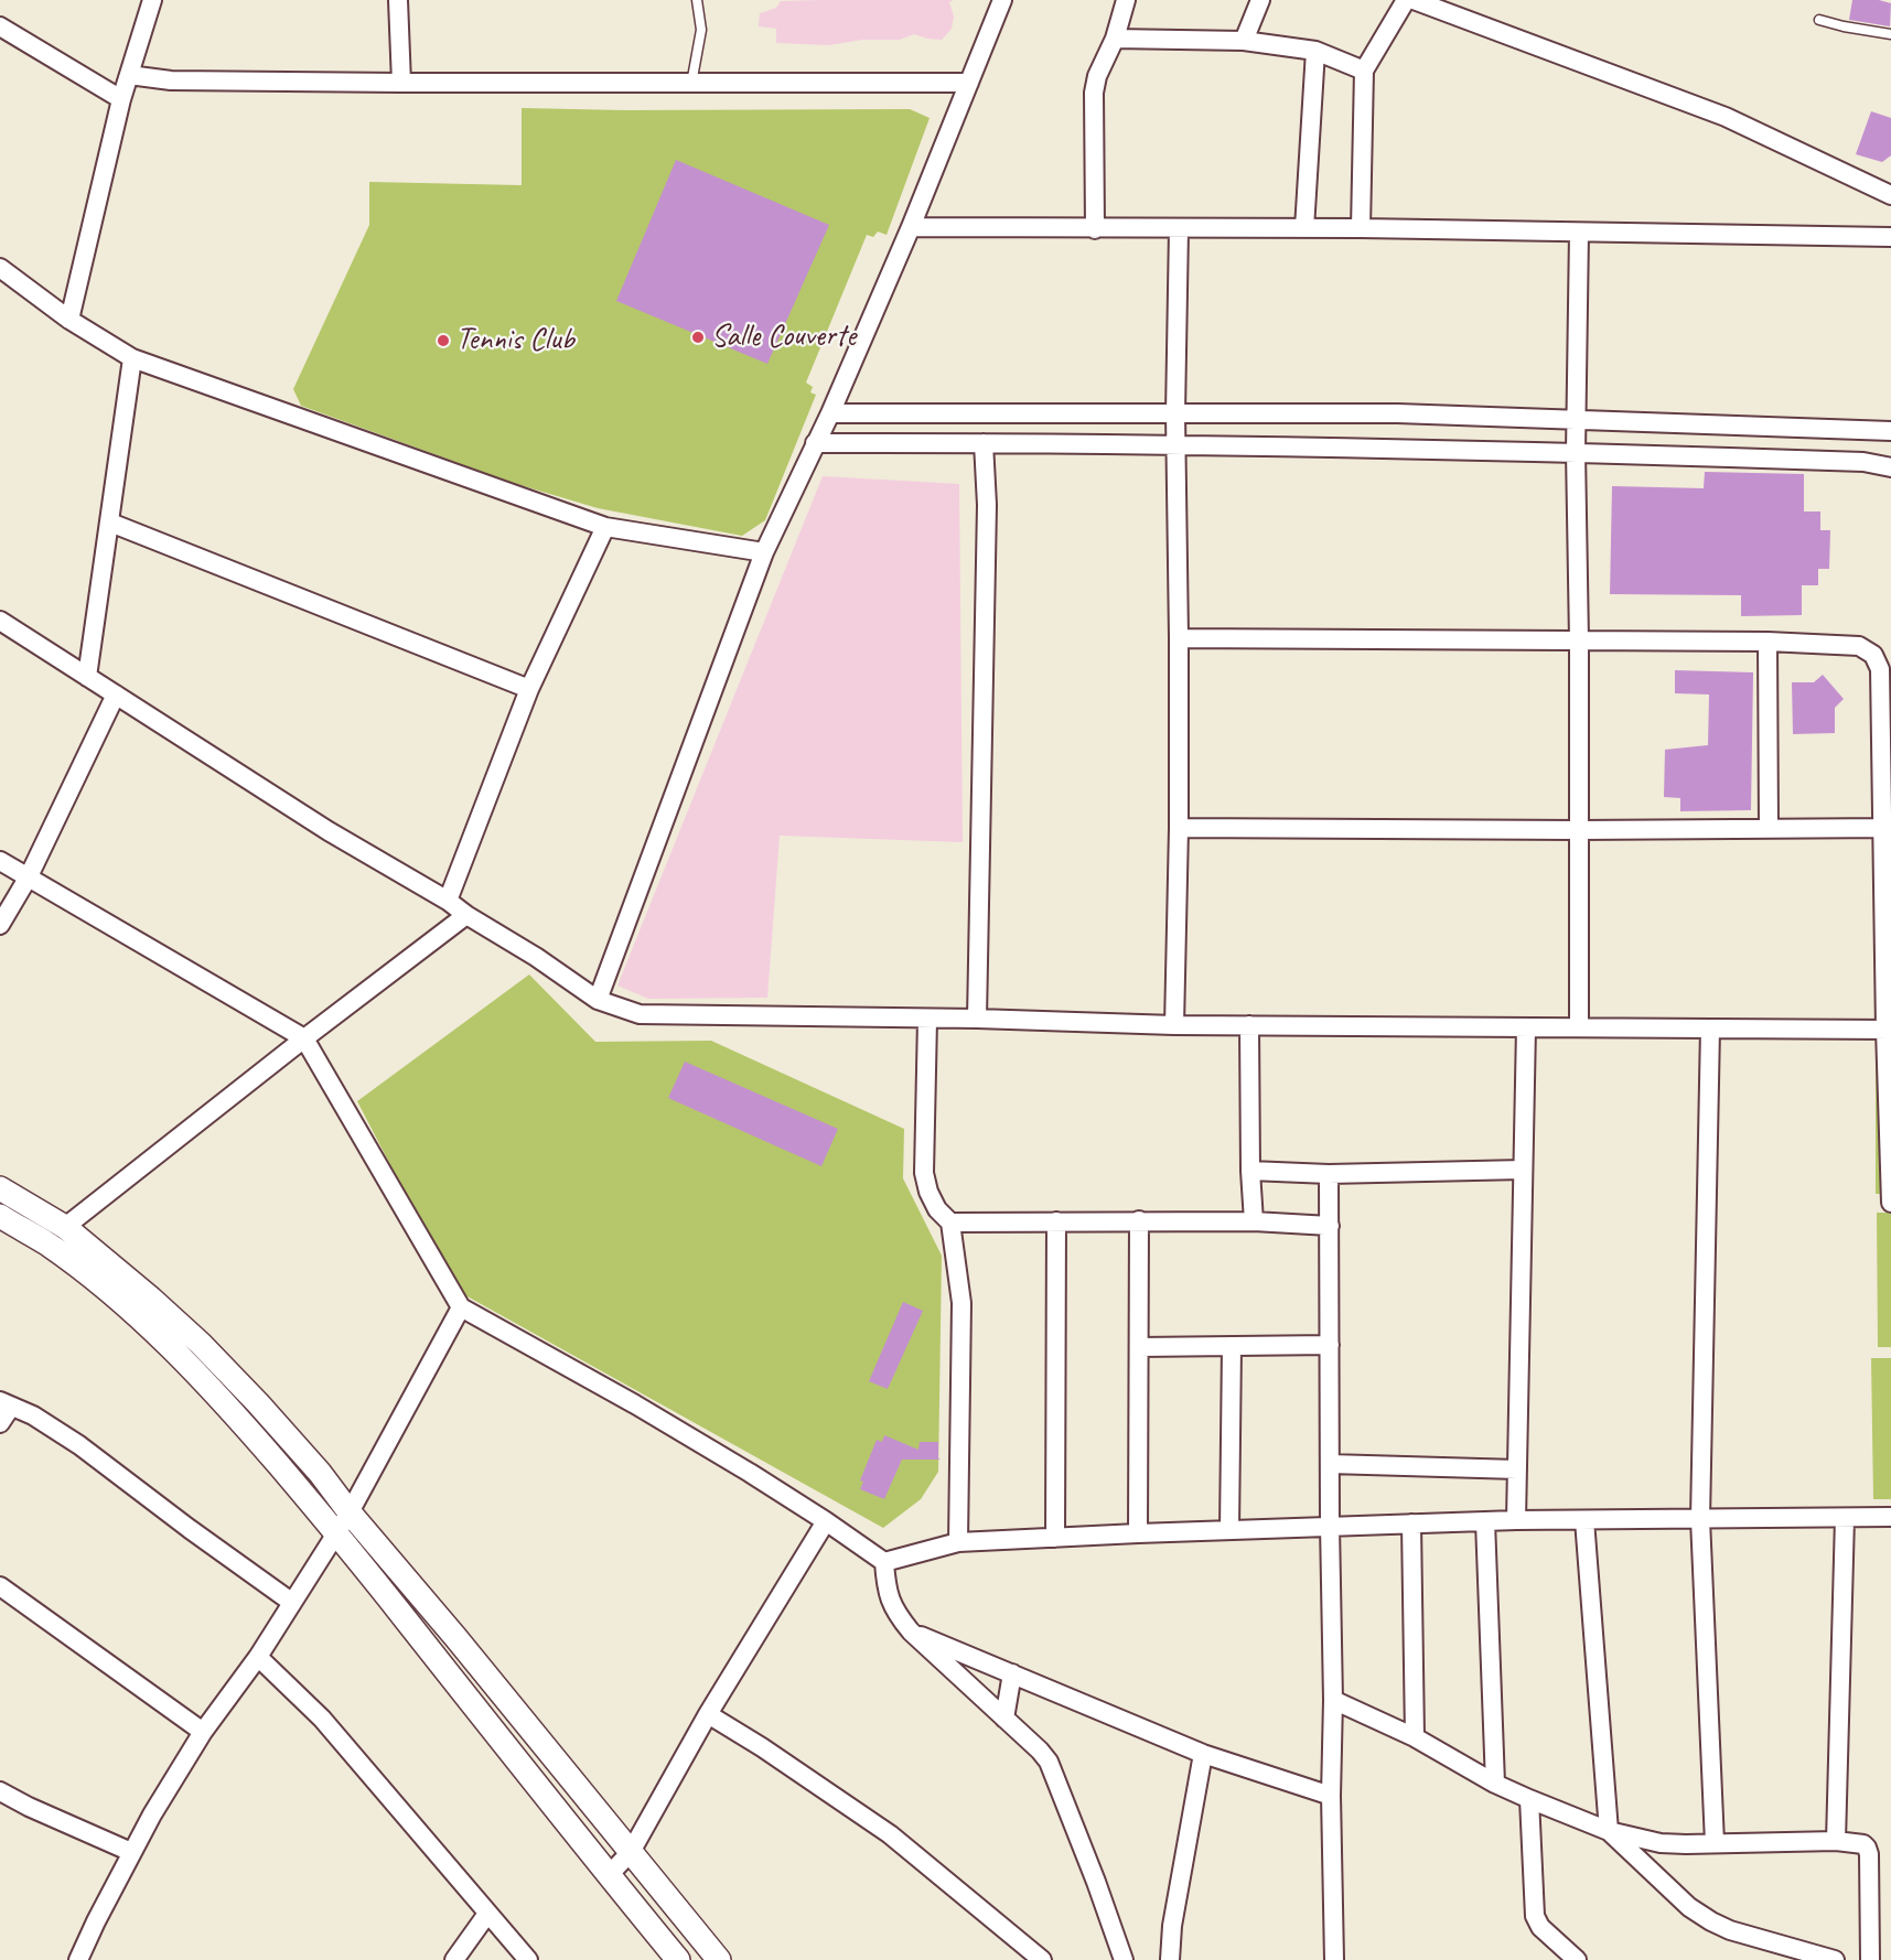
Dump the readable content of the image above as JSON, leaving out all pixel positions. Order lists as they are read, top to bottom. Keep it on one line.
{"places":["Salle Couverte","Tennis Club"]}
